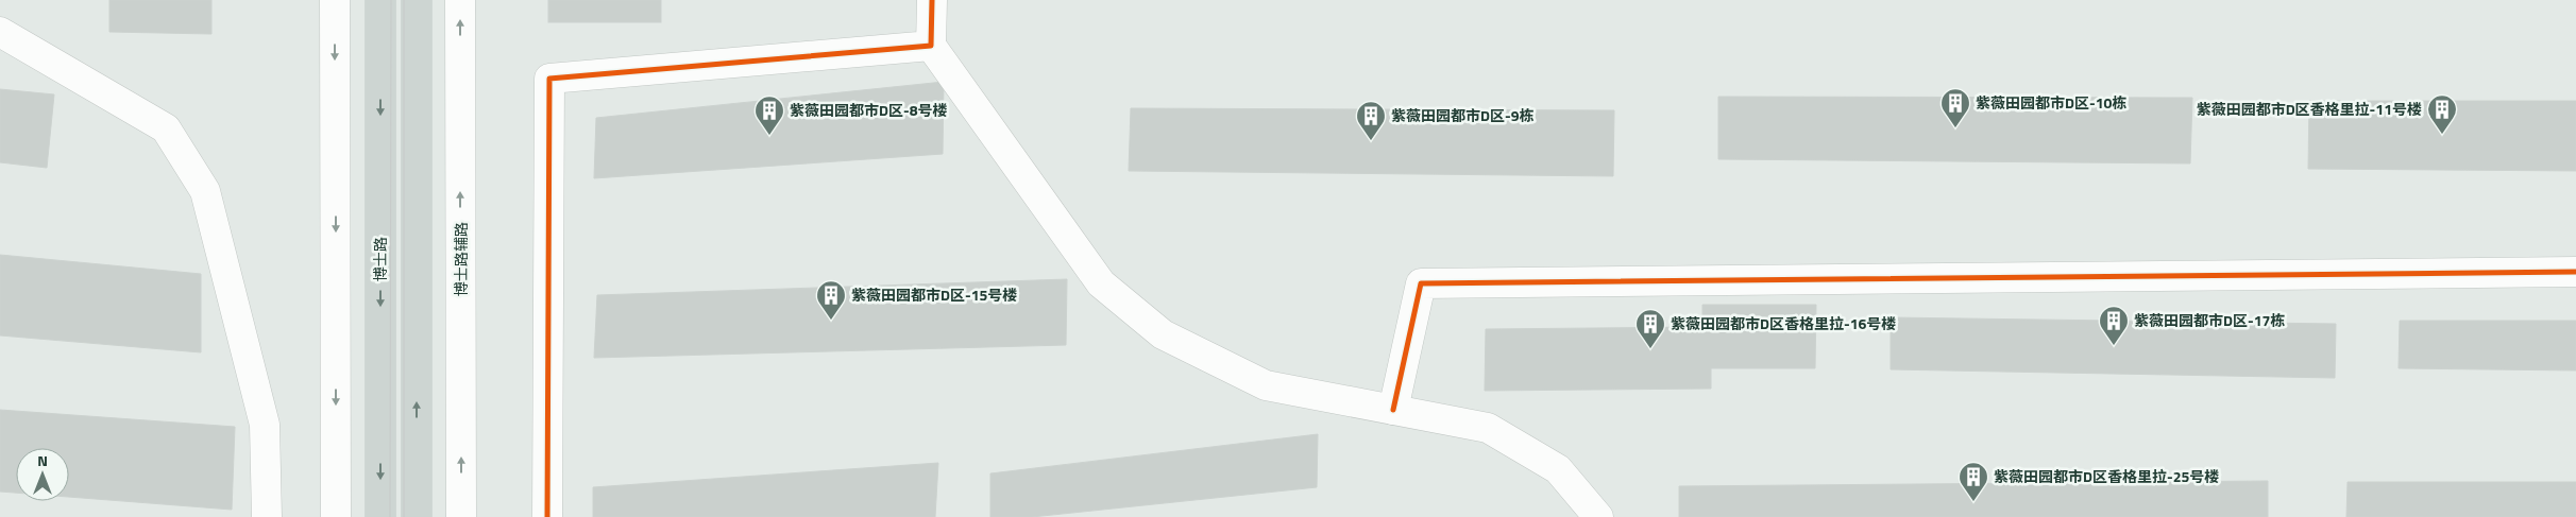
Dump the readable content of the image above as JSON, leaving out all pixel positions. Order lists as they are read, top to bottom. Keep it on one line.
{"streets":{"main road":["博士路"],"street":["博士路辅路"]},"places":{"building":["紫薇田园都市D区-10栋","紫薇田园都市D区香格里拉-11号楼","紫薇田园都市D区-8号楼","紫薇田园都市D区-9栋","紫薇田园都市D区-15号楼","紫薇田园都市D区-17栋","紫薇田园都市D区香格里拉-16号楼","紫薇田园都市D区香格里拉-25号楼"]},"north":"top"}
